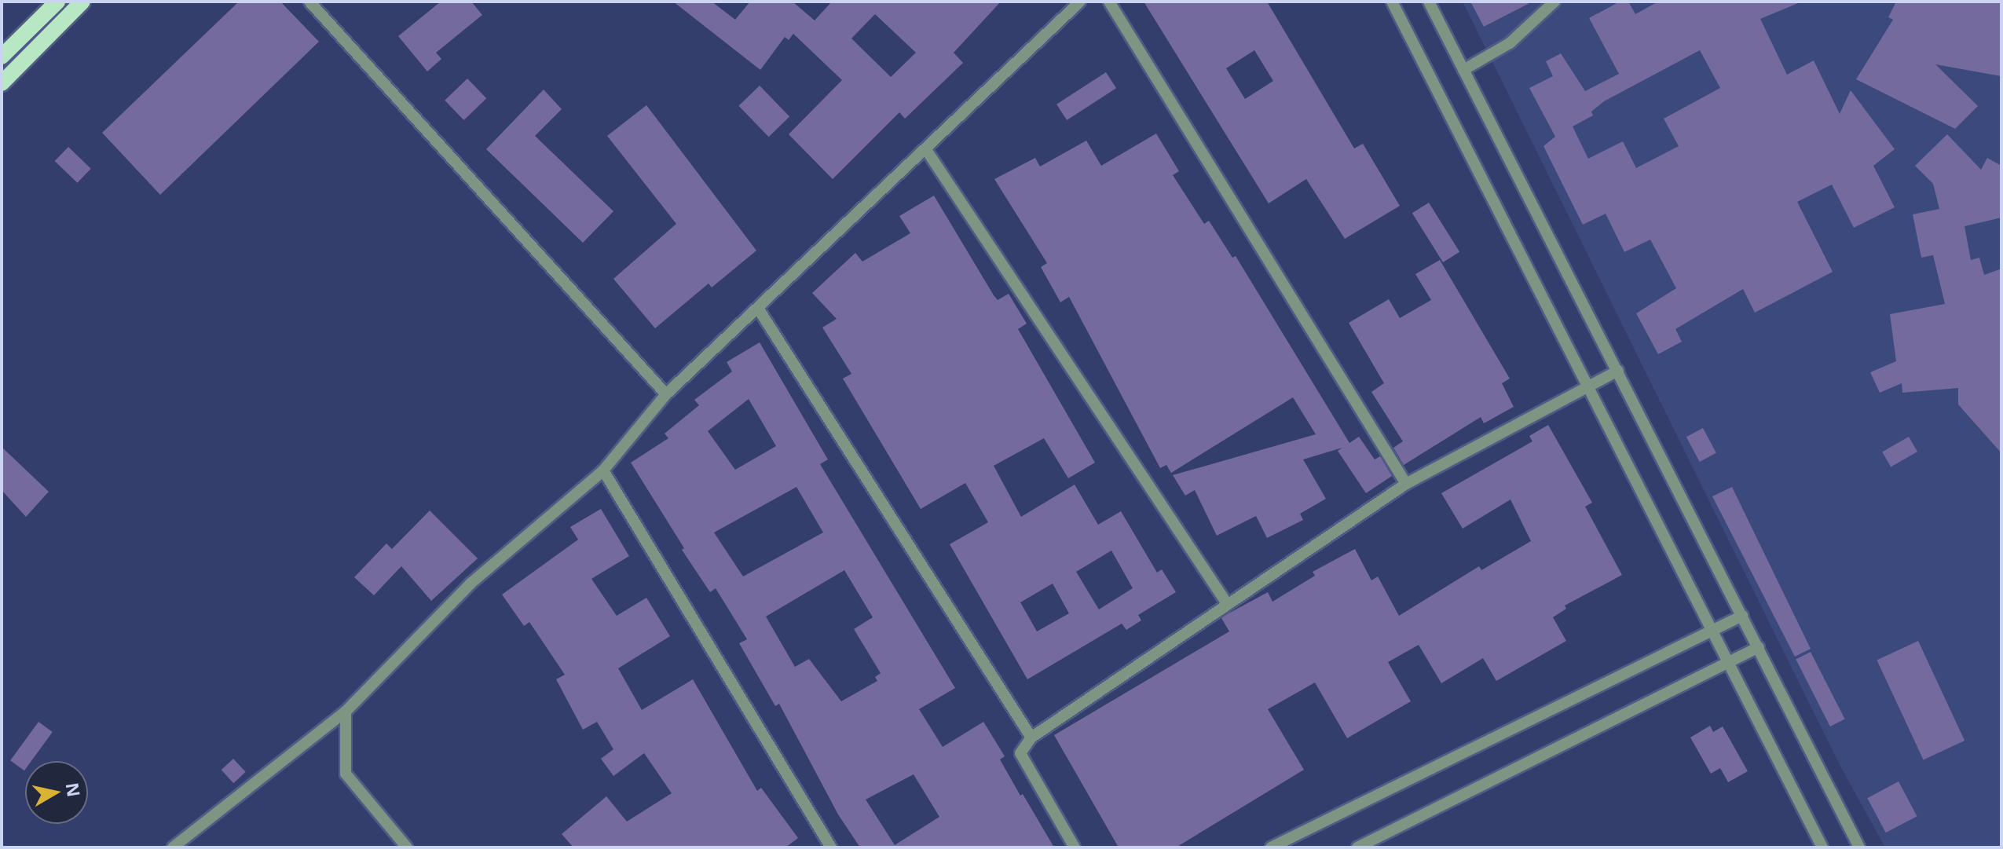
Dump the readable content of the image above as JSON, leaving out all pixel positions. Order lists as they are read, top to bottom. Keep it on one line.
{"north":"right"}
